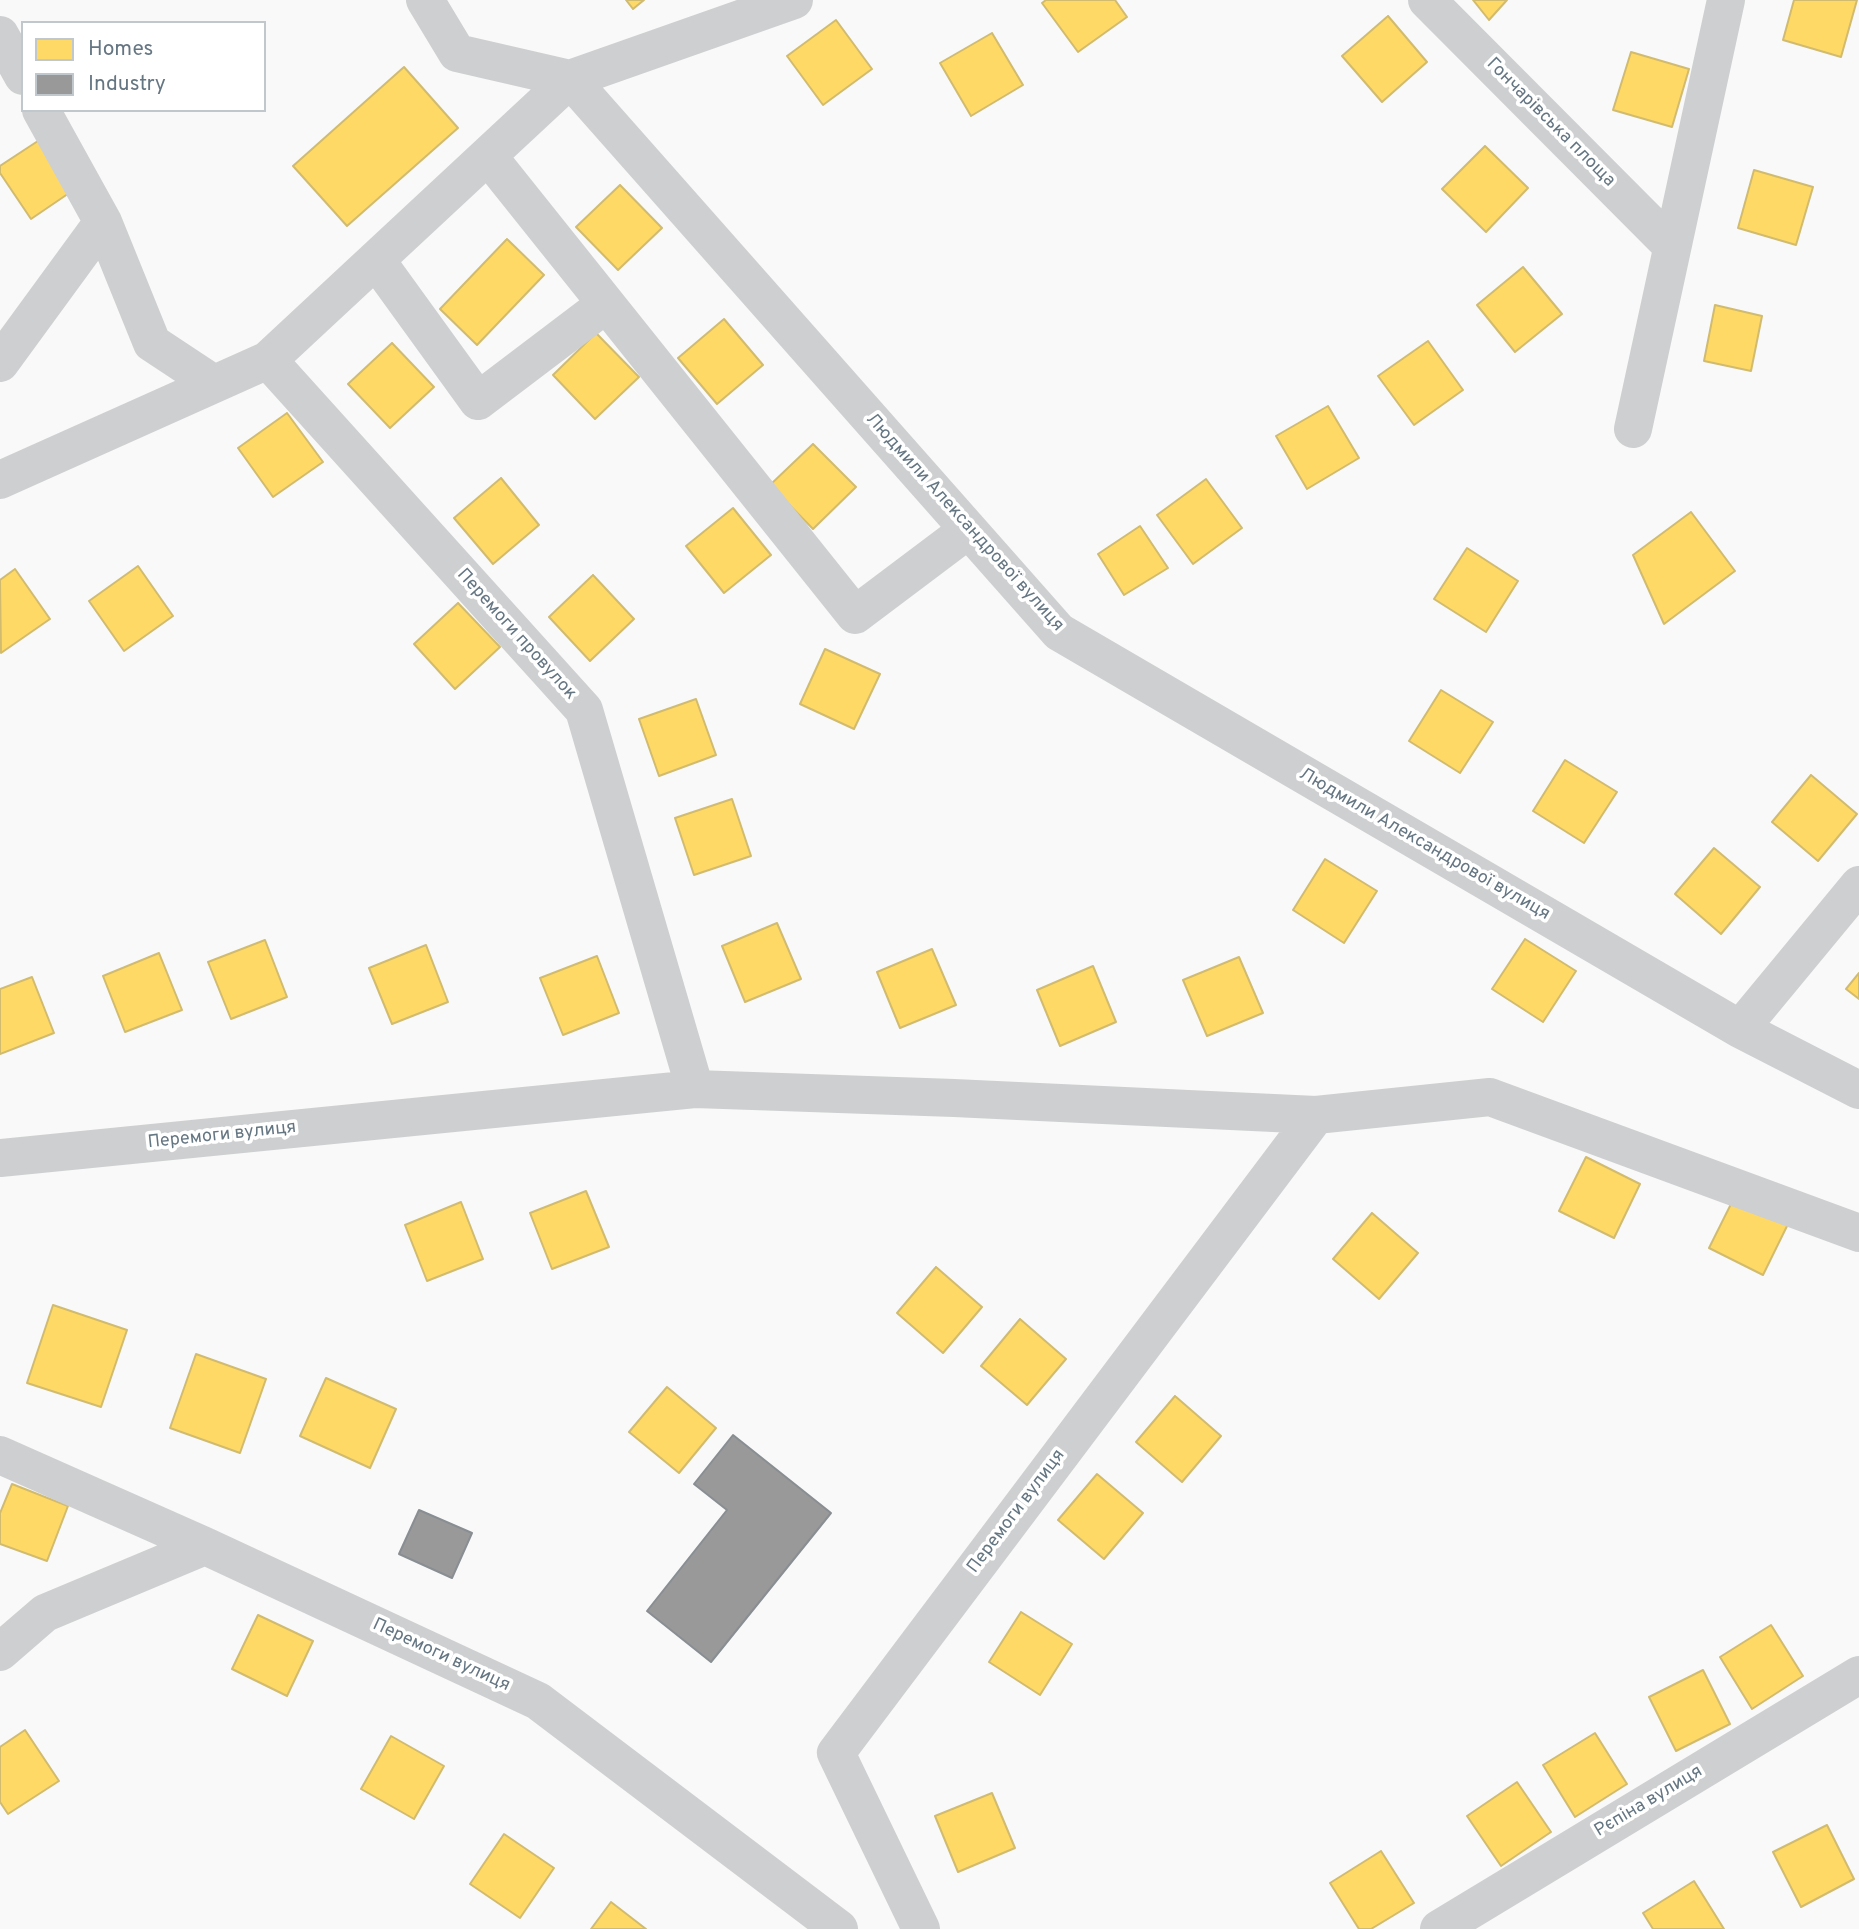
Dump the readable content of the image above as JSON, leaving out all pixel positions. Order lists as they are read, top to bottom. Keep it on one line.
{"streets":{"street":["Гончарівська площа","Людмили Александрової вулиця","Перемоги провулок","Перемоги вулиця","Рєпіна вулиця"]},"crossings":[["Перемоги провулок","Перемоги вулиця"]],"legend":["Homes","Industry"]}
